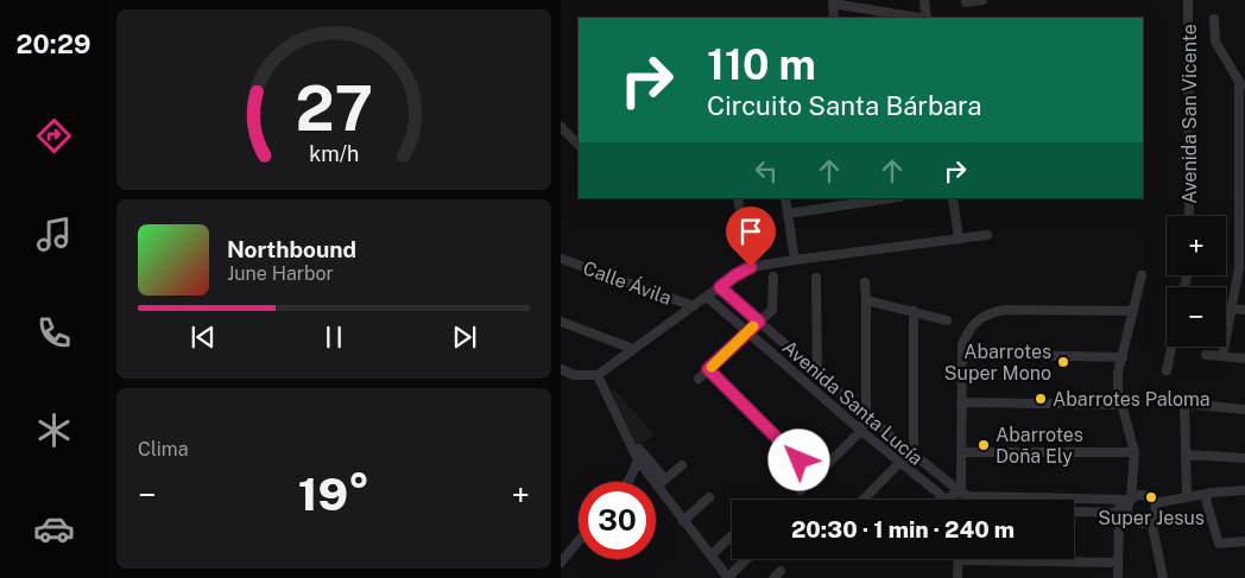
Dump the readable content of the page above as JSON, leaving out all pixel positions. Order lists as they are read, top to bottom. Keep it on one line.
{"streets":{"street":["Avenida San Vicente","Calle Ávila","Avenida Santa Lucía"]},"places":["Abarrotes Super Mono","Abarrotes Paloma","Abarrotes Doña Ely","Super Jesus"],"page":{"tabs":"20:29","turn":["110 m","Circuito Santa Bárbara"],"map_buttons":["+","−"],"song":["Northbound","June Harbor"],"tile":"Clima","heat":["−","19°","+"],"limit":"30","trip":"20:30 · 1 min · 240 m","gauge":["27","km/h"]}}
